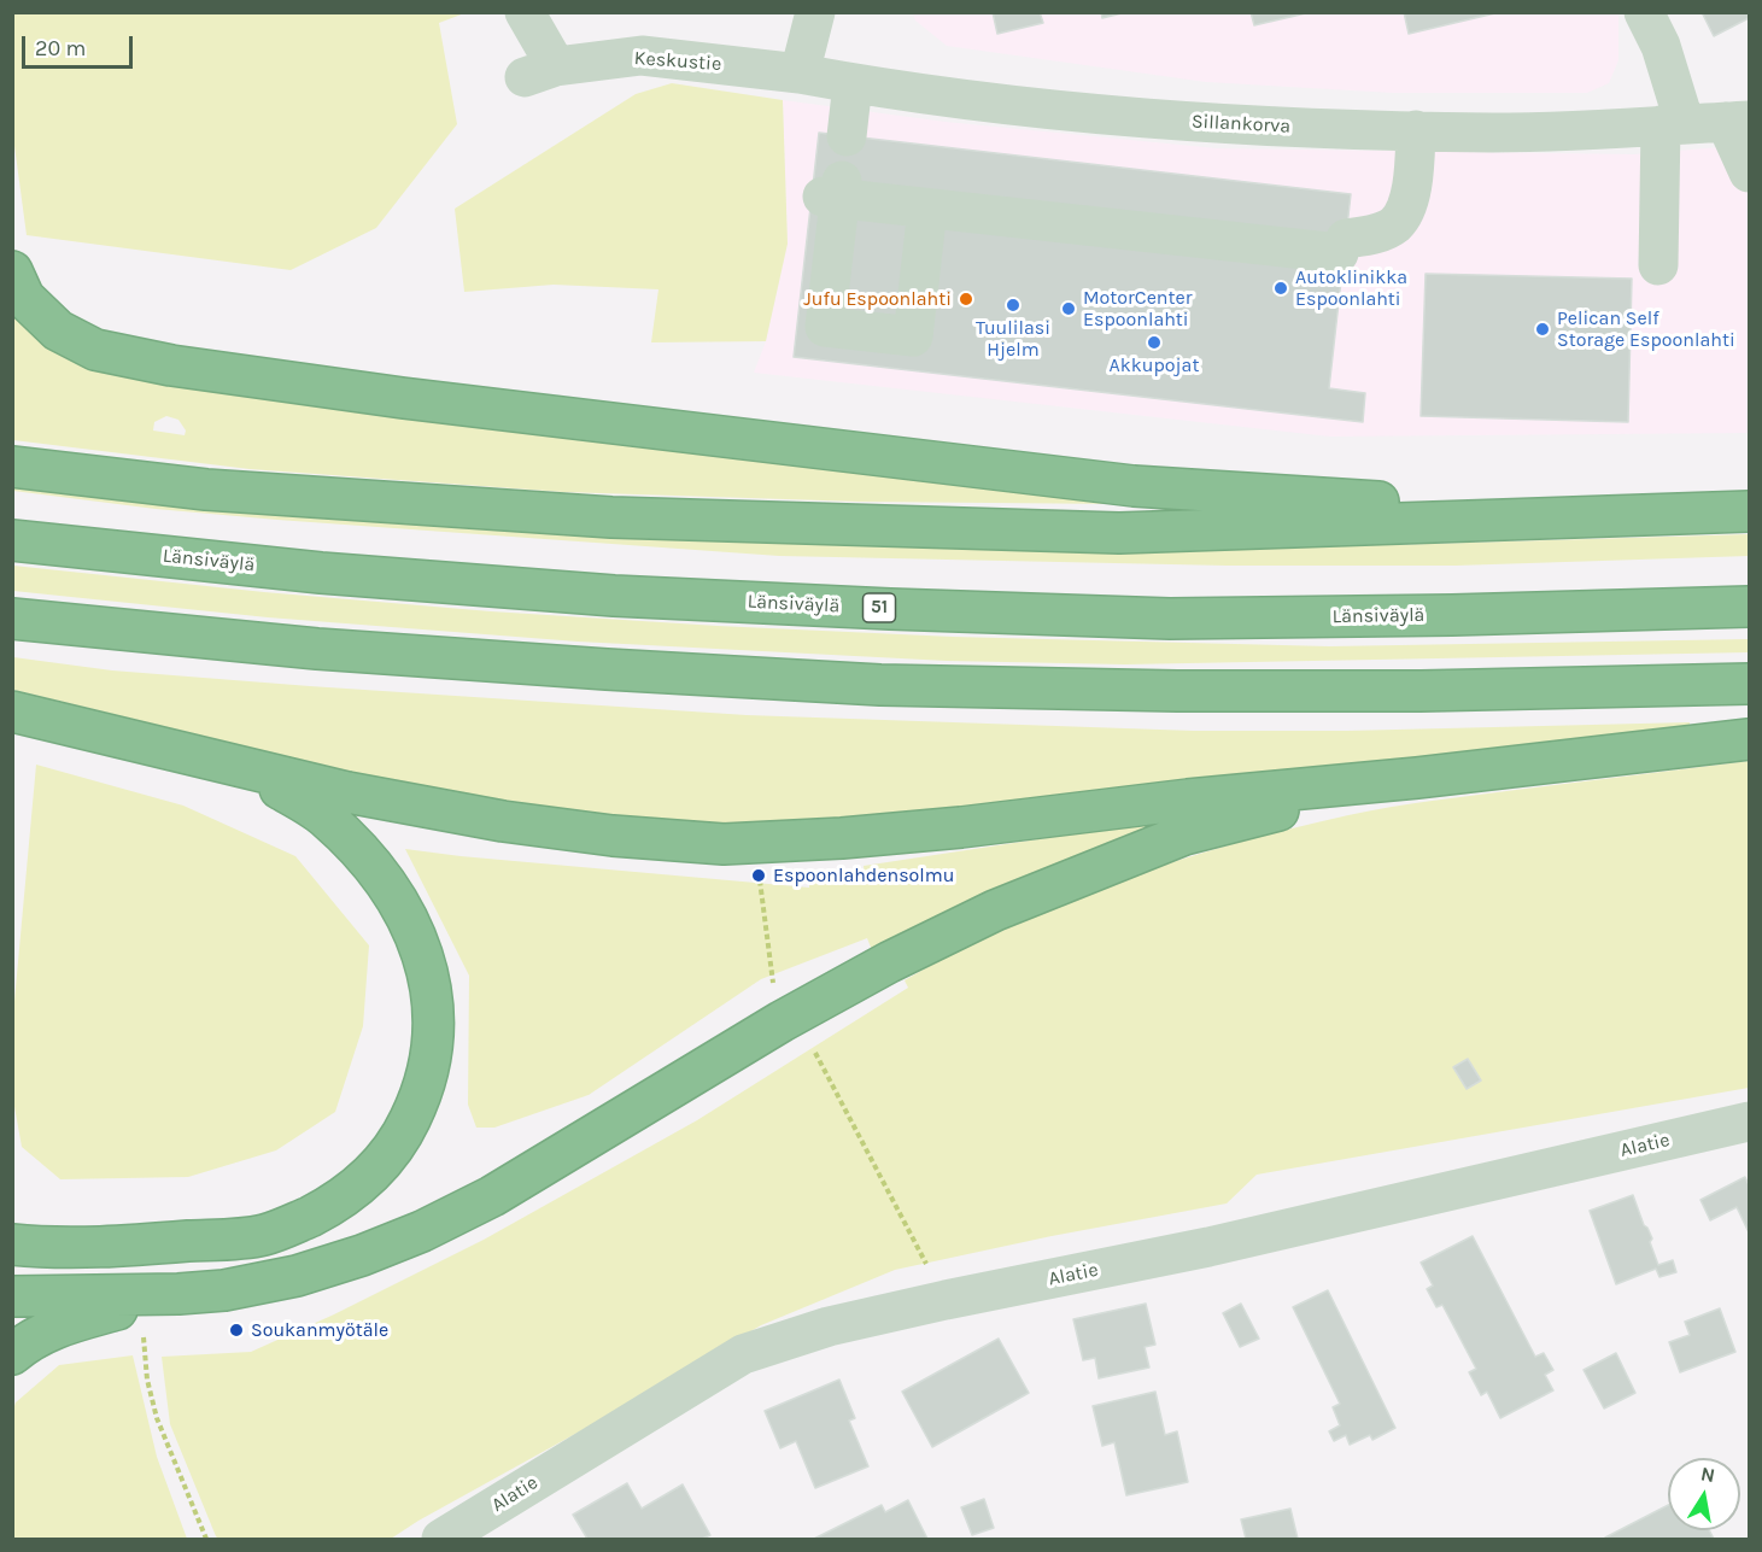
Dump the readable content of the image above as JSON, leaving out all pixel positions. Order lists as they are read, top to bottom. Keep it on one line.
{"streets":{"highway":["Länsiväylä","51"],"street":["Keskustie","Sillankorva","Alatie"]},"crossings":[["Keskustie","Sillankorva"]],"places":["Autoklinikka Espoonlahti","Jufu Espoonlahti","Tuulilasi Hjelm","MotorCenter Espoonlahti","Pelican Self Storage Espoonlahti","Akkupojat","Espoonlahdensolmu","Soukanmyötäle"],"scale_bar":"20 m","north":"top"}
